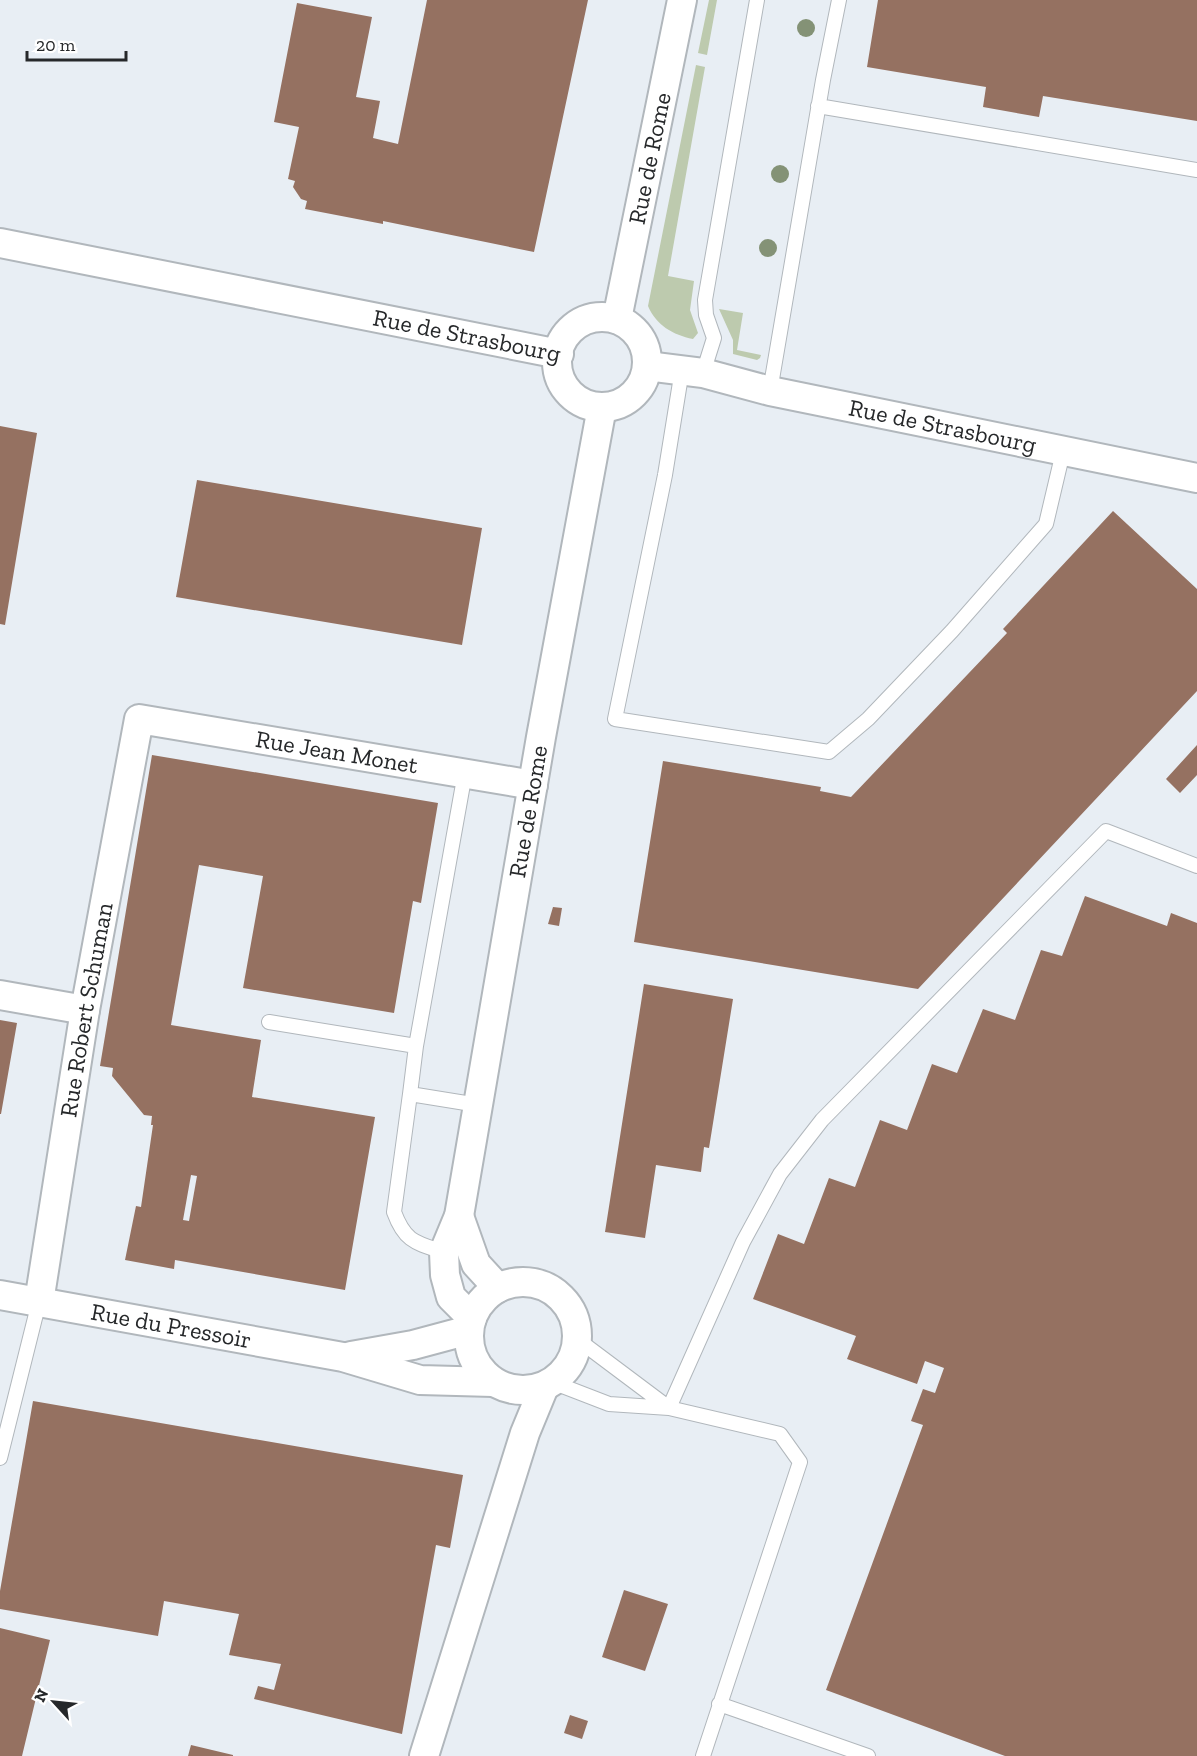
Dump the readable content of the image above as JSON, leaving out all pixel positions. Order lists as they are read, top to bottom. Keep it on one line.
{"streets":{"street":["Rue de Rome","Rue de Strasbourg","Rue Jean Monet","Rue Robert Schuman","Rue du Pressoir"]},"crossings":[["Rue de Rome","Rue de Strasbourg"],["Rue de Rome","Rue Jean Monet"],["Rue de Rome","Rue du Pressoir"],["Rue Jean Monet","Rue Robert Schuman"],["Rue Robert Schuman","Rue du Pressoir"]],"scale_bar":"20 m","north":"top left"}
